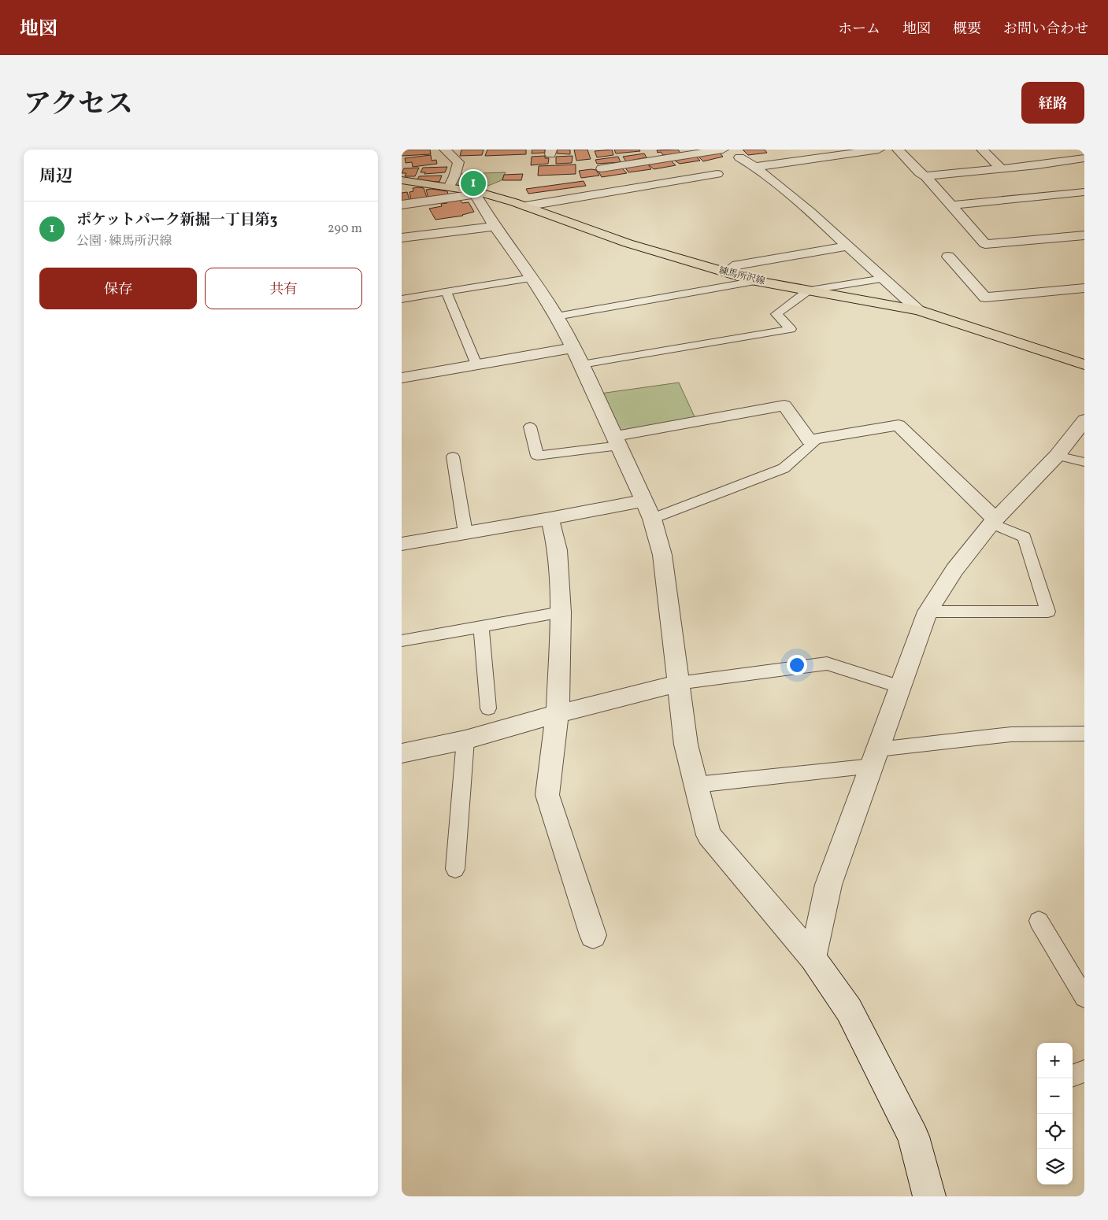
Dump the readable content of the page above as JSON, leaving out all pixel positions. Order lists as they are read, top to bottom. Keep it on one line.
{"streets":{"main road":["練馬所沢線"]},"page":{"header":"地図","nav":["ホーム","地図","概要","お問い合わせ"],"title":"アクセス","buttons":["経路",["保存","共有"]],"heading":"周辺","pins":"1","list":[{"mark":"1","name":"ポケットパーク新掘一丁目第3","note":"公園 · 練馬所沢線","value":"290 m"}],"map_buttons":["+","−"]}}
